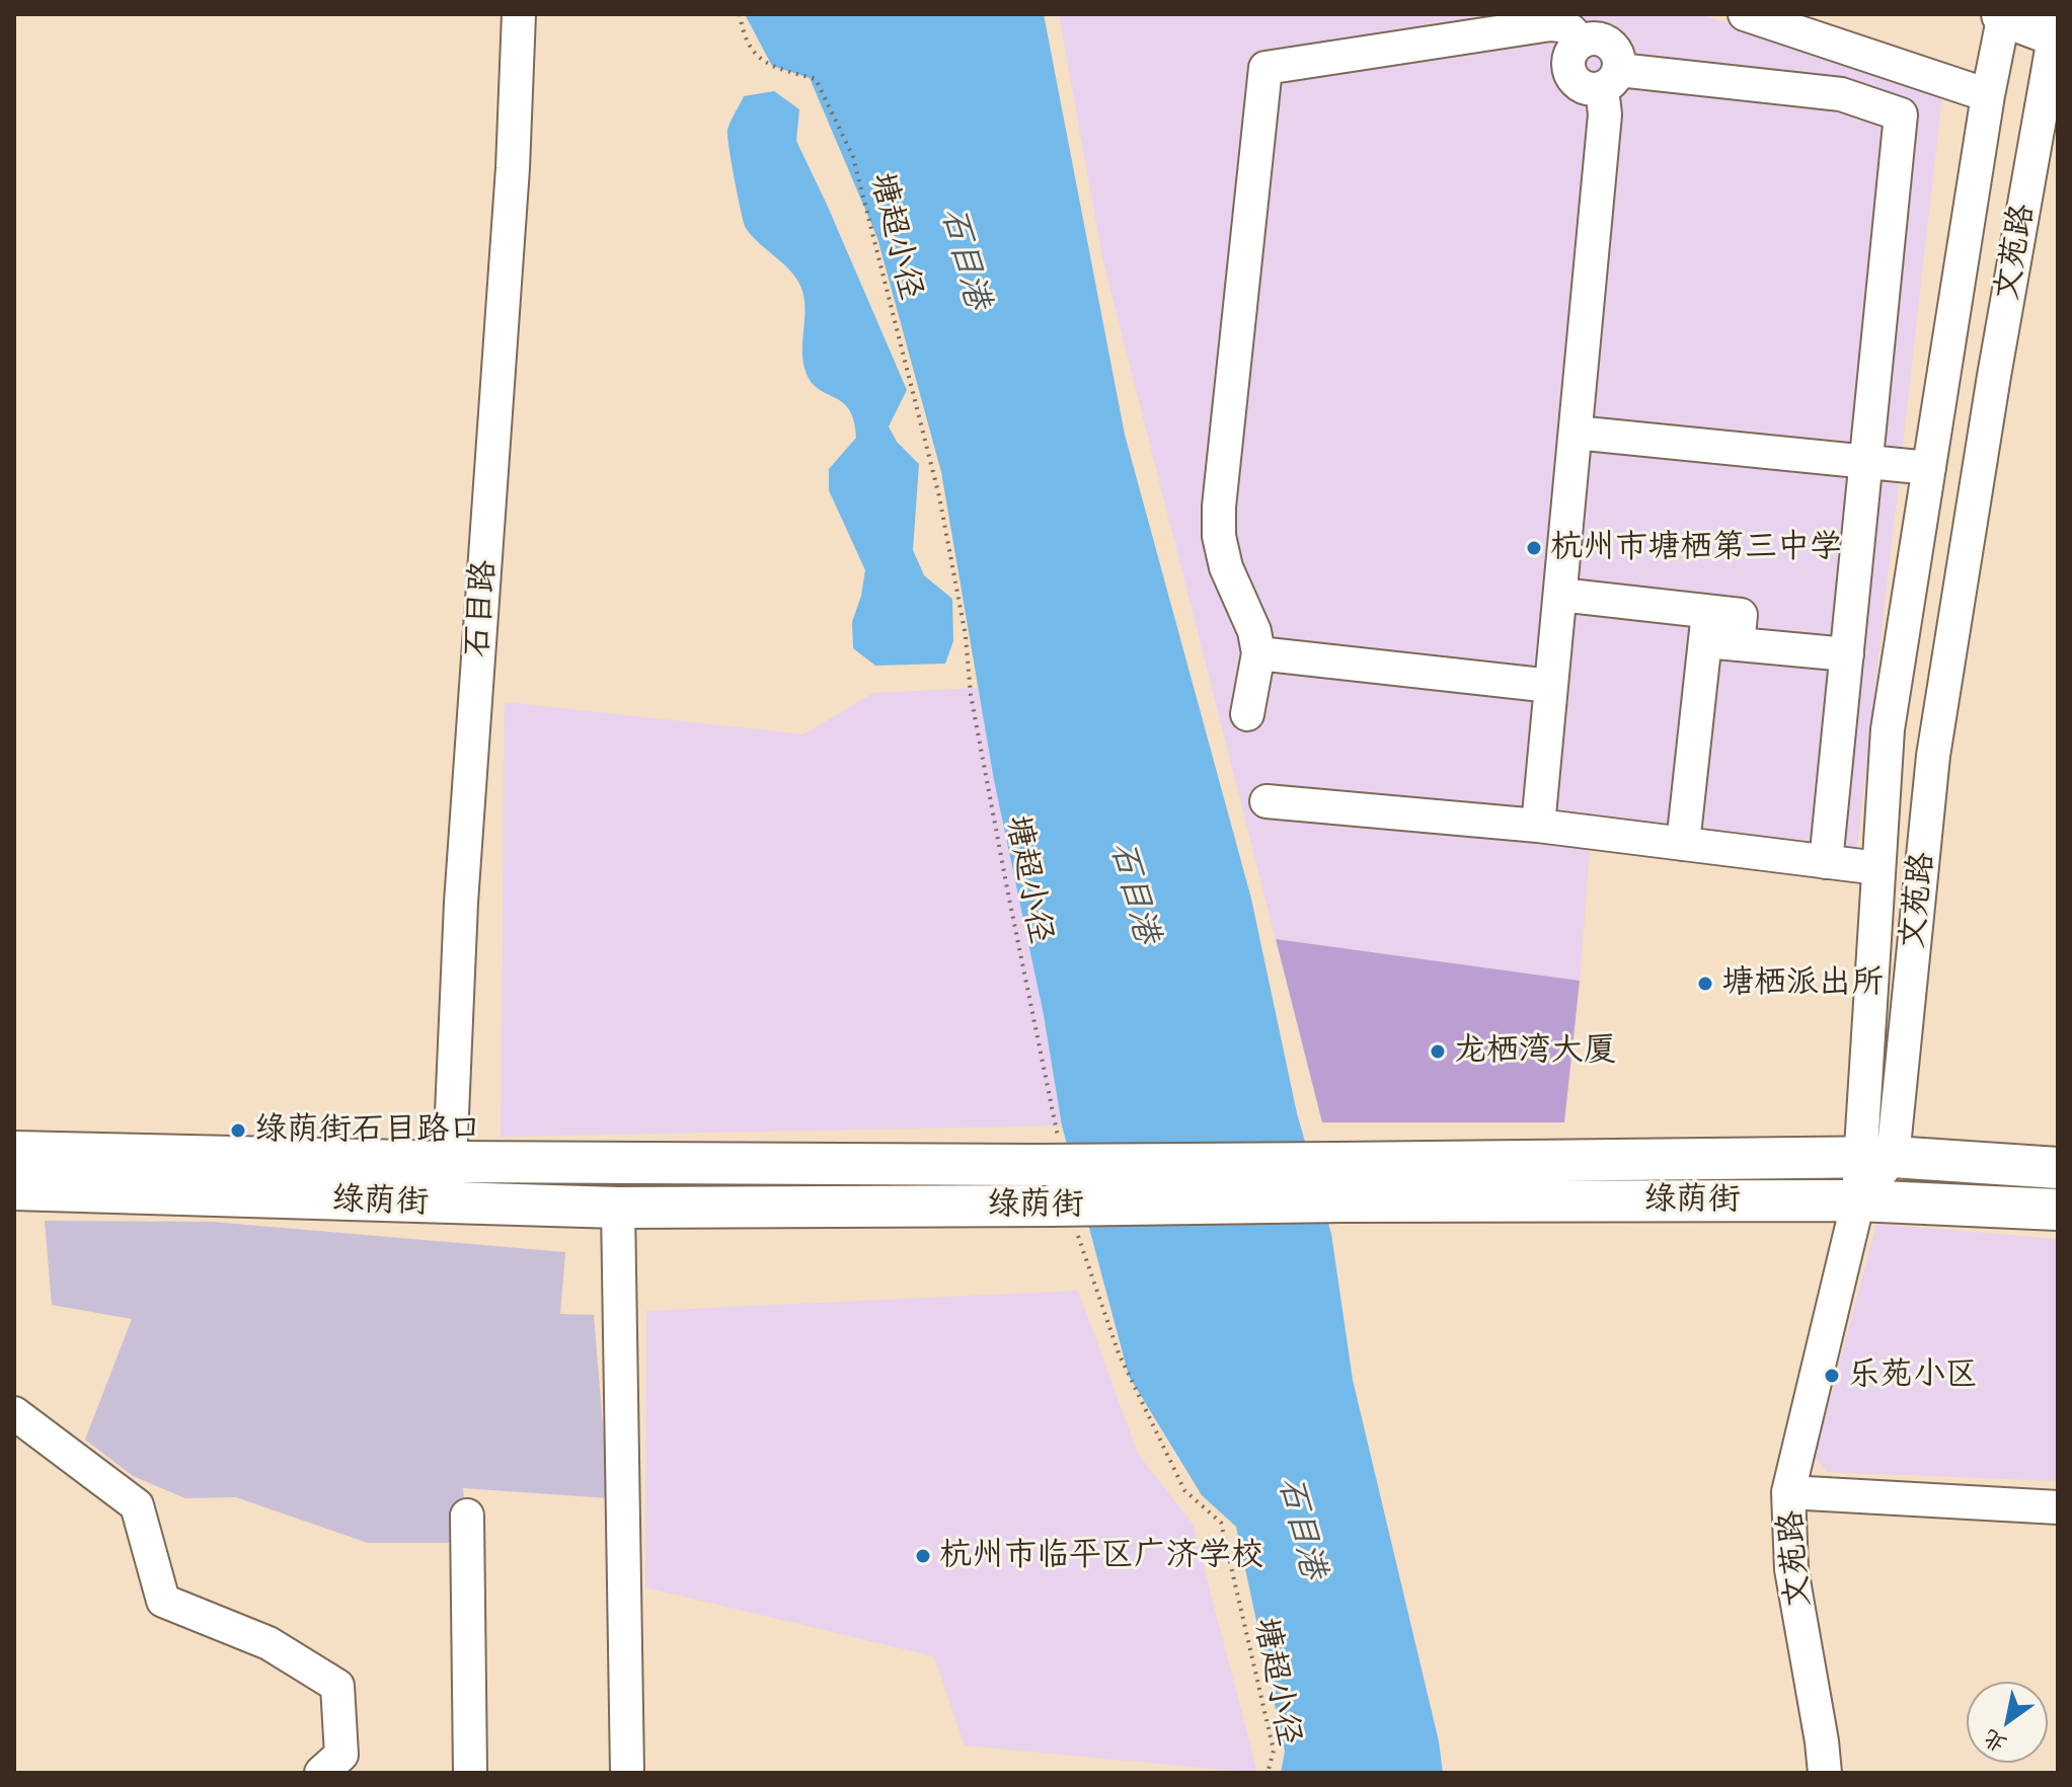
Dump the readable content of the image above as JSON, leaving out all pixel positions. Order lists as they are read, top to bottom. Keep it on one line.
{"streets":{"main road":["绿荫街"],"street":["文苑路","石目路"],"path":["塘超小径"]},"crossings":[["塘超小径","绿荫街"],["文苑路","绿荫街"],["石目路","绿荫街"]],"water":["石目港"],"places":["杭州市塘栖第三中学","塘栖派出所","龙栖湾大厦","绿荫街石目路口","乐苑小区","杭州市临平区广济学校"],"north":"bottom left"}
